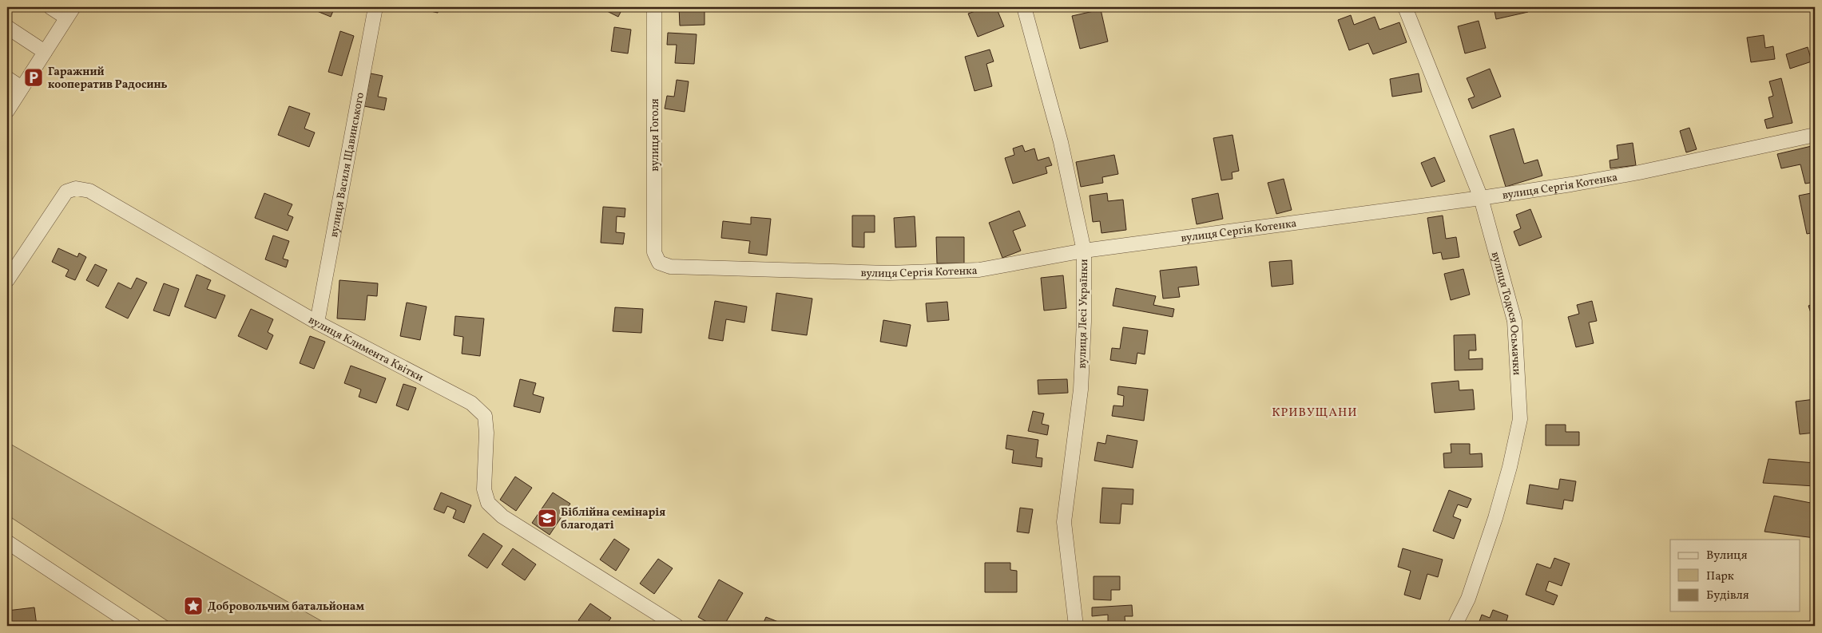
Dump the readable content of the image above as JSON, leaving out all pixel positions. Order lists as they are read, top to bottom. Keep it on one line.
{"streets":{"street":["вулиця Гоголя","вулиця Василя Щавинського","вулиця Сергія Котенка","вулиця Лесі Українки","вулиця Тодося Осьмачки","вулиця Климента Квітки"]},"crossings":[["вулиця Гоголя","вулиця Сергія Котенка"],["вулиця Василя Щавинського","вулиця Климента Квітки"],["вулиця Сергія Котенка","вулиця Лесі Українки"],["вулиця Сергія Котенка","вулиця Тодося Осьмачки"]],"districts":["КРИВУЩАНИ"],"places":{"parking":["Гаражний кооператив Радосинь"],"school or university":["Біблійна семінарія благодаті"],"place":["Добровольчим батальйонам"]},"legend":["Вулиця","Парк","Будівля"]}
